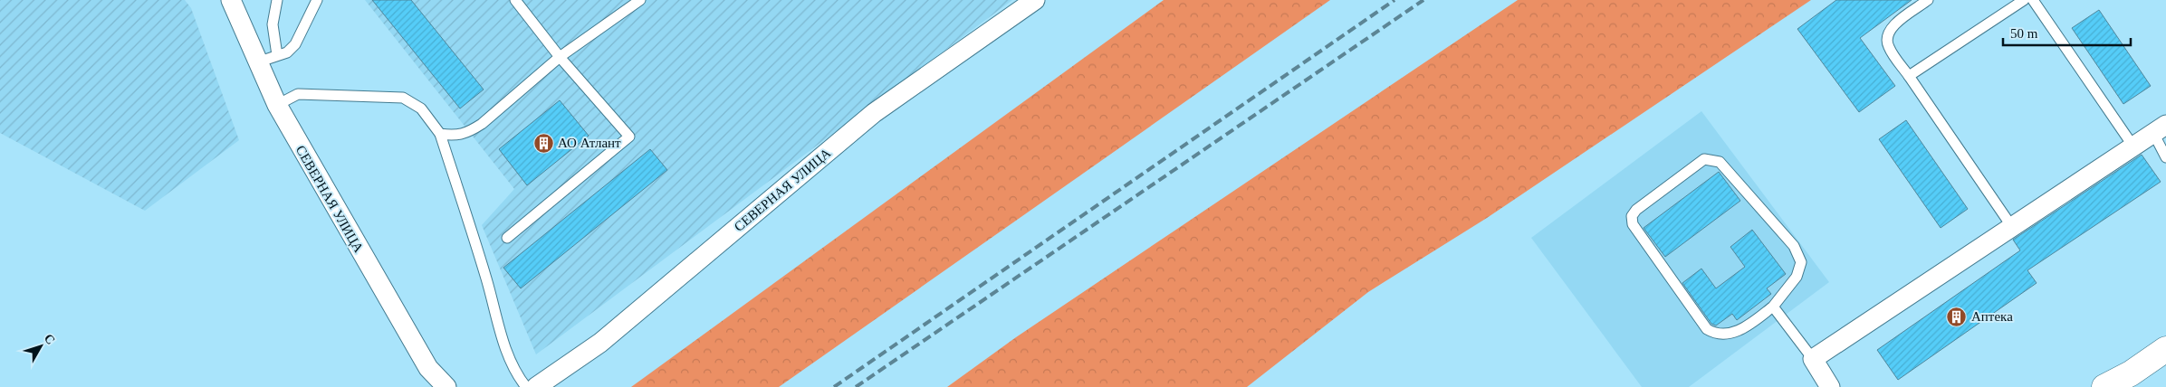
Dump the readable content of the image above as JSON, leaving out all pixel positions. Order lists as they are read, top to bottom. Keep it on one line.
{"streets":{"street":["СЕВЕРНАЯ УЛИЦА"]},"places":{"building":["АО Атлант","Аптека"]},"scale_bar":"50 m","north":"top right"}
